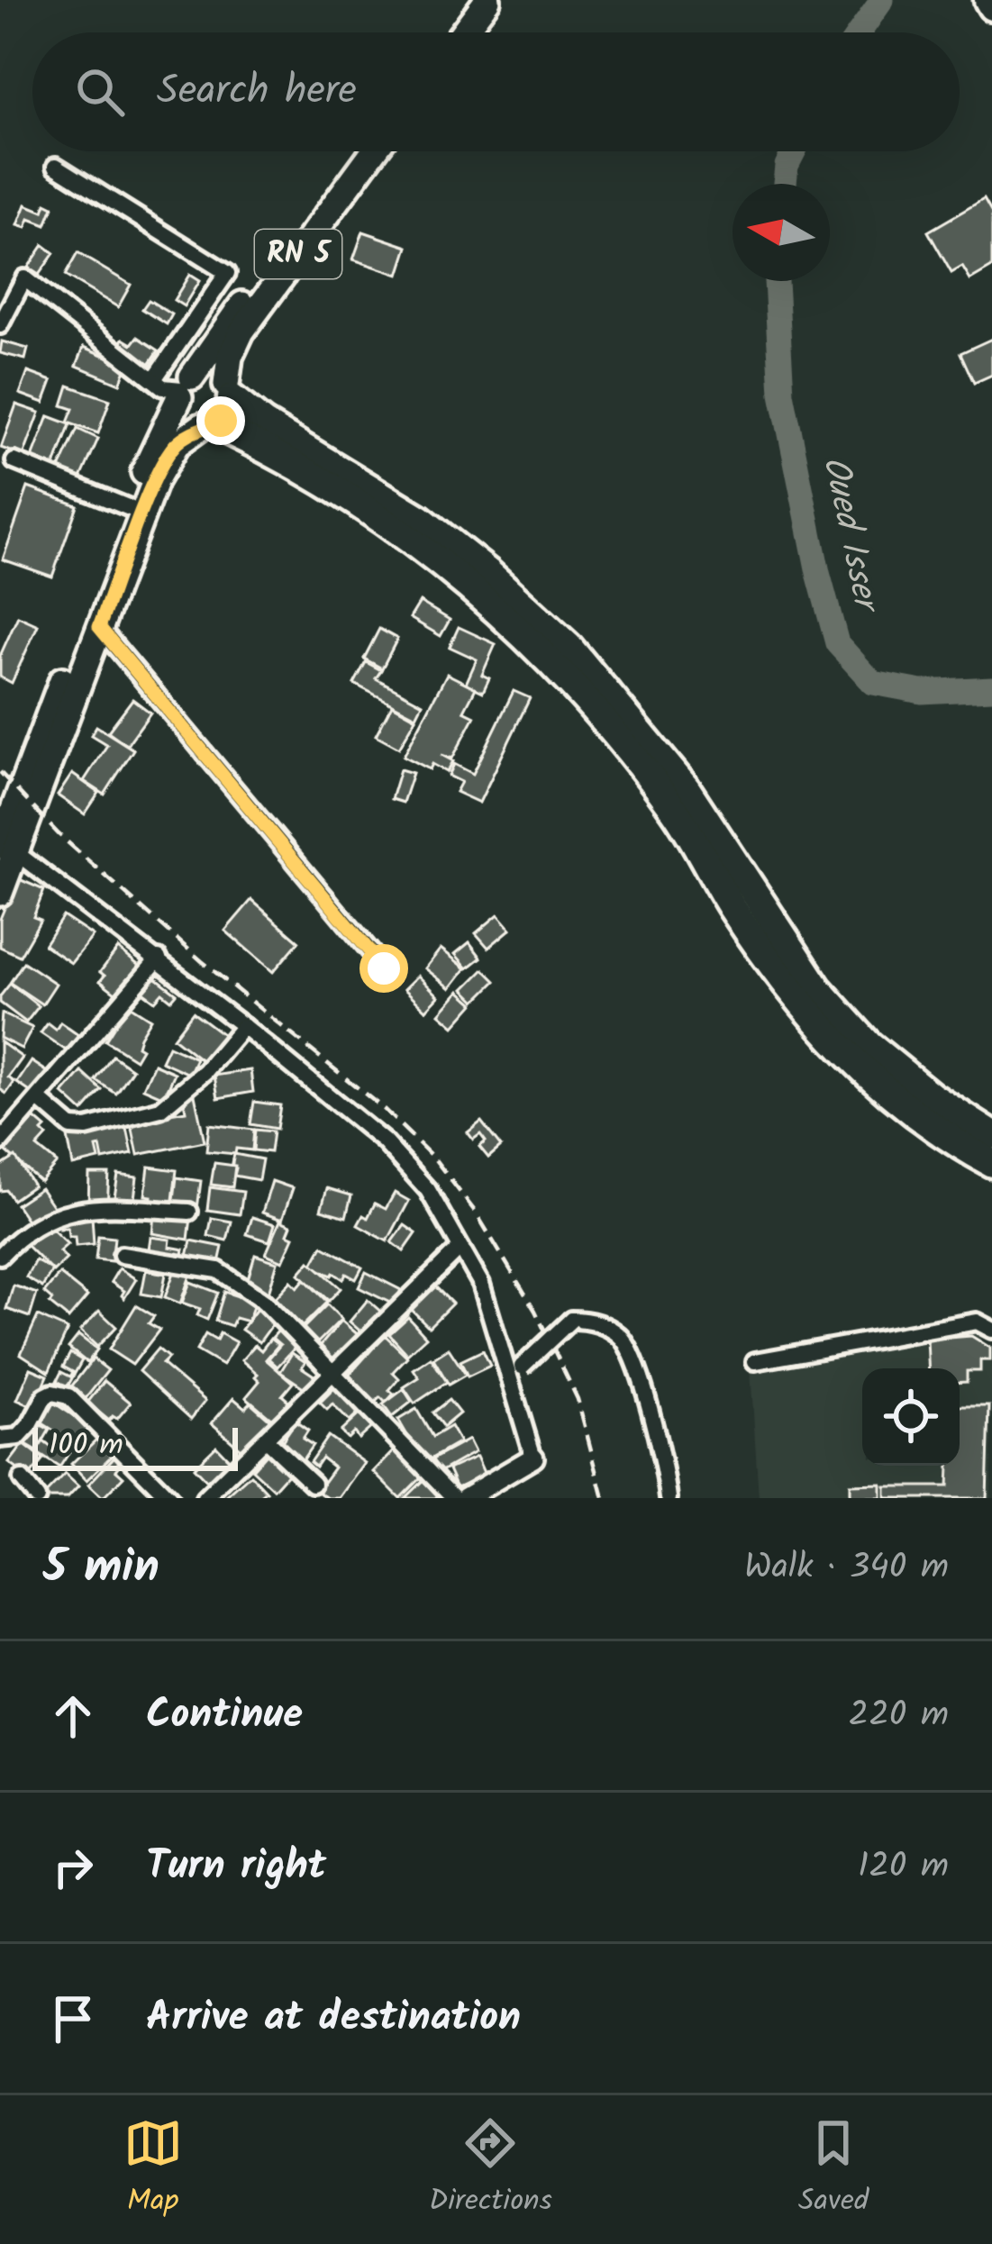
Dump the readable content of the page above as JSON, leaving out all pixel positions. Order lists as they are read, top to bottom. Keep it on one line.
{"streets":{"main road":["RN 5"]},"water":["Oued Isser"],"scale_bar":"100 m","north":"left","page":{"search":"Search here","scale":"100 m","heading":["5 min","Walk · 340 m"],"list":[["Continue","220 m"],["Turn right","120 m"],"Arrive at destination"],"nav":["Map","Directions","Saved"]}}
